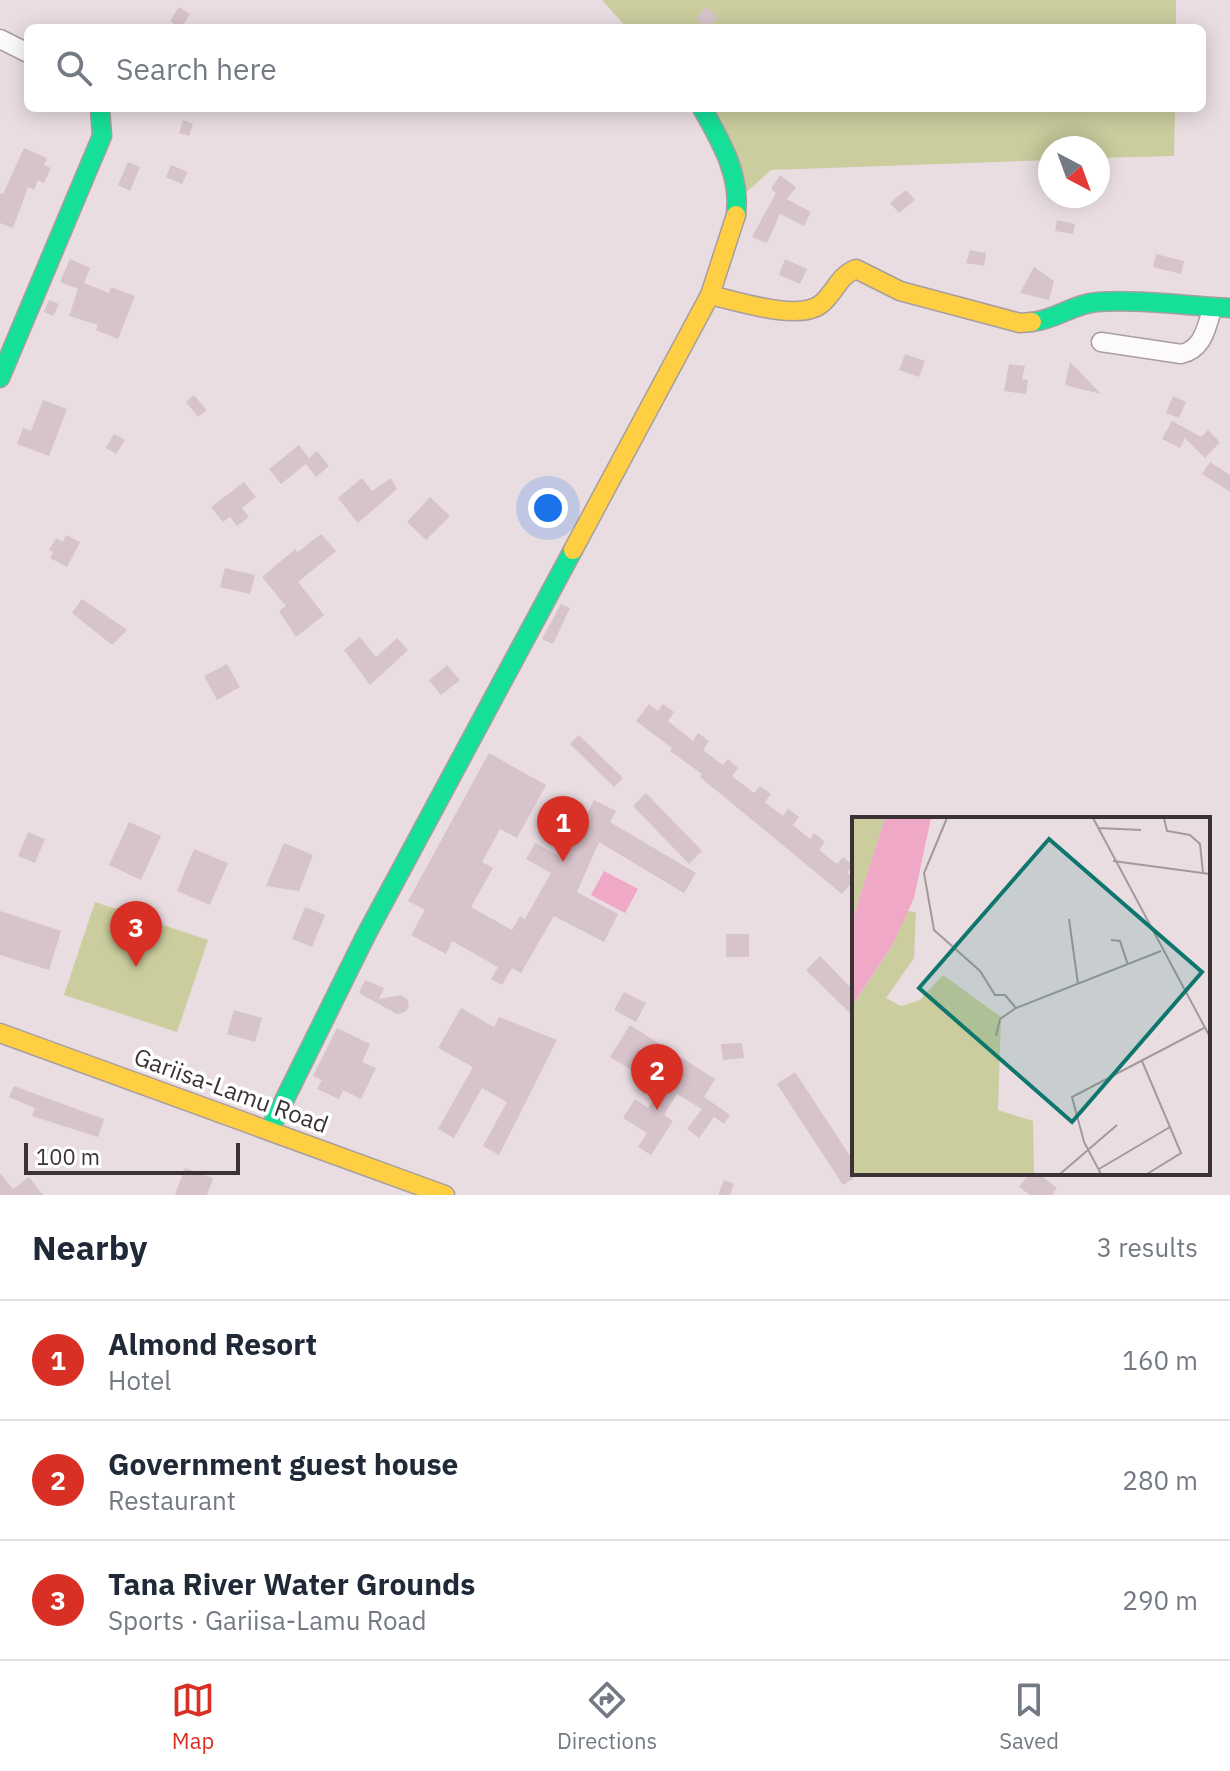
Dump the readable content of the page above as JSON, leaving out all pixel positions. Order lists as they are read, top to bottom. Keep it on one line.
{"streets":{"street":["Gariisa-Lamu Road"]},"scale_bar":"100 m","north":"bottom right","page":{"search":"Search here","pins":["1","3","2"],"scale":"100 m","heading":["Nearby","3 results"],"list":[{"mark":"1","name":"Almond Resort","note":"Hotel","value":"160 m"},{"mark":"2","name":"Government guest house","note":"Restaurant","value":"280 m"},{"mark":"3","name":"Tana River Water Grounds","note":"Sports · Gariisa-Lamu Road","value":"290 m"}],"nav":["Map","Directions","Saved"]}}
